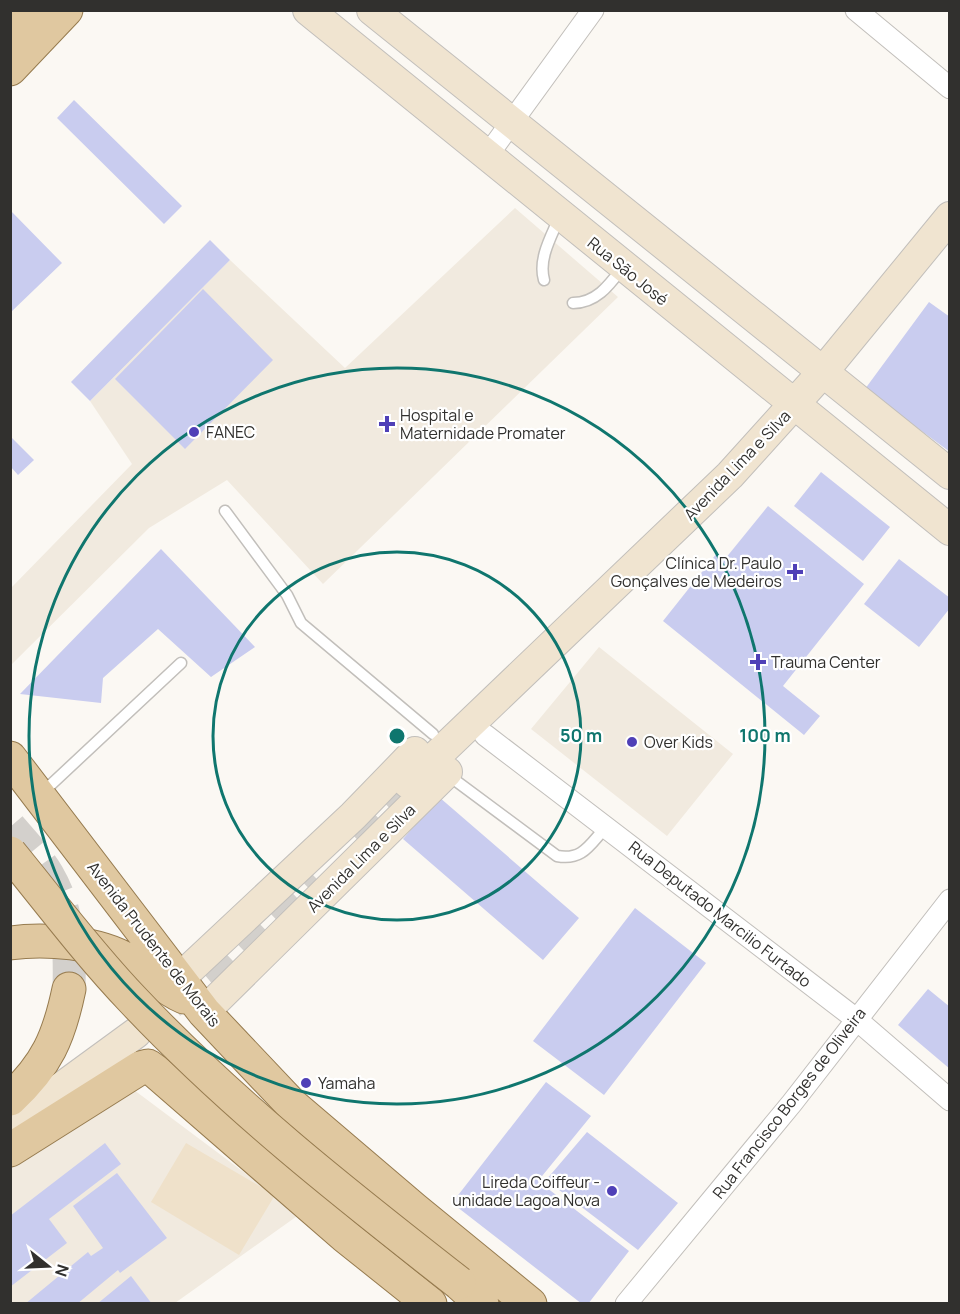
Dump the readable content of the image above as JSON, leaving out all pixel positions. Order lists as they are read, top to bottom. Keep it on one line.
{"streets":{"main road":["Rua São José","Avenida Lima e Silva","Avenida Prudente de Morais"],"street":["Rua Deputado Marcilio Furtado","Rua Francisco Borges de Oliveira"]},"crossings":[["Rua São José","Avenida Lima e Silva"],["Avenida Lima e Silva","Rua Deputado Marcilio Furtado"],["Avenida Lima e Silva","Avenida Prudente de Morais"],["Rua Deputado Marcilio Furtado","Rua Francisco Borges de Oliveira"]],"places":{"health":["Hospital e Maternidade Promater","Clínica Dr. Paulo Gonçalves de Medeiros","Trauma Center"],"other":["FANEC","Over Kids","Yamaha","Lireda Coiffeur - unidade Lagoa Nova"]},"north":"right","rings":["50 m","100 m"]}
